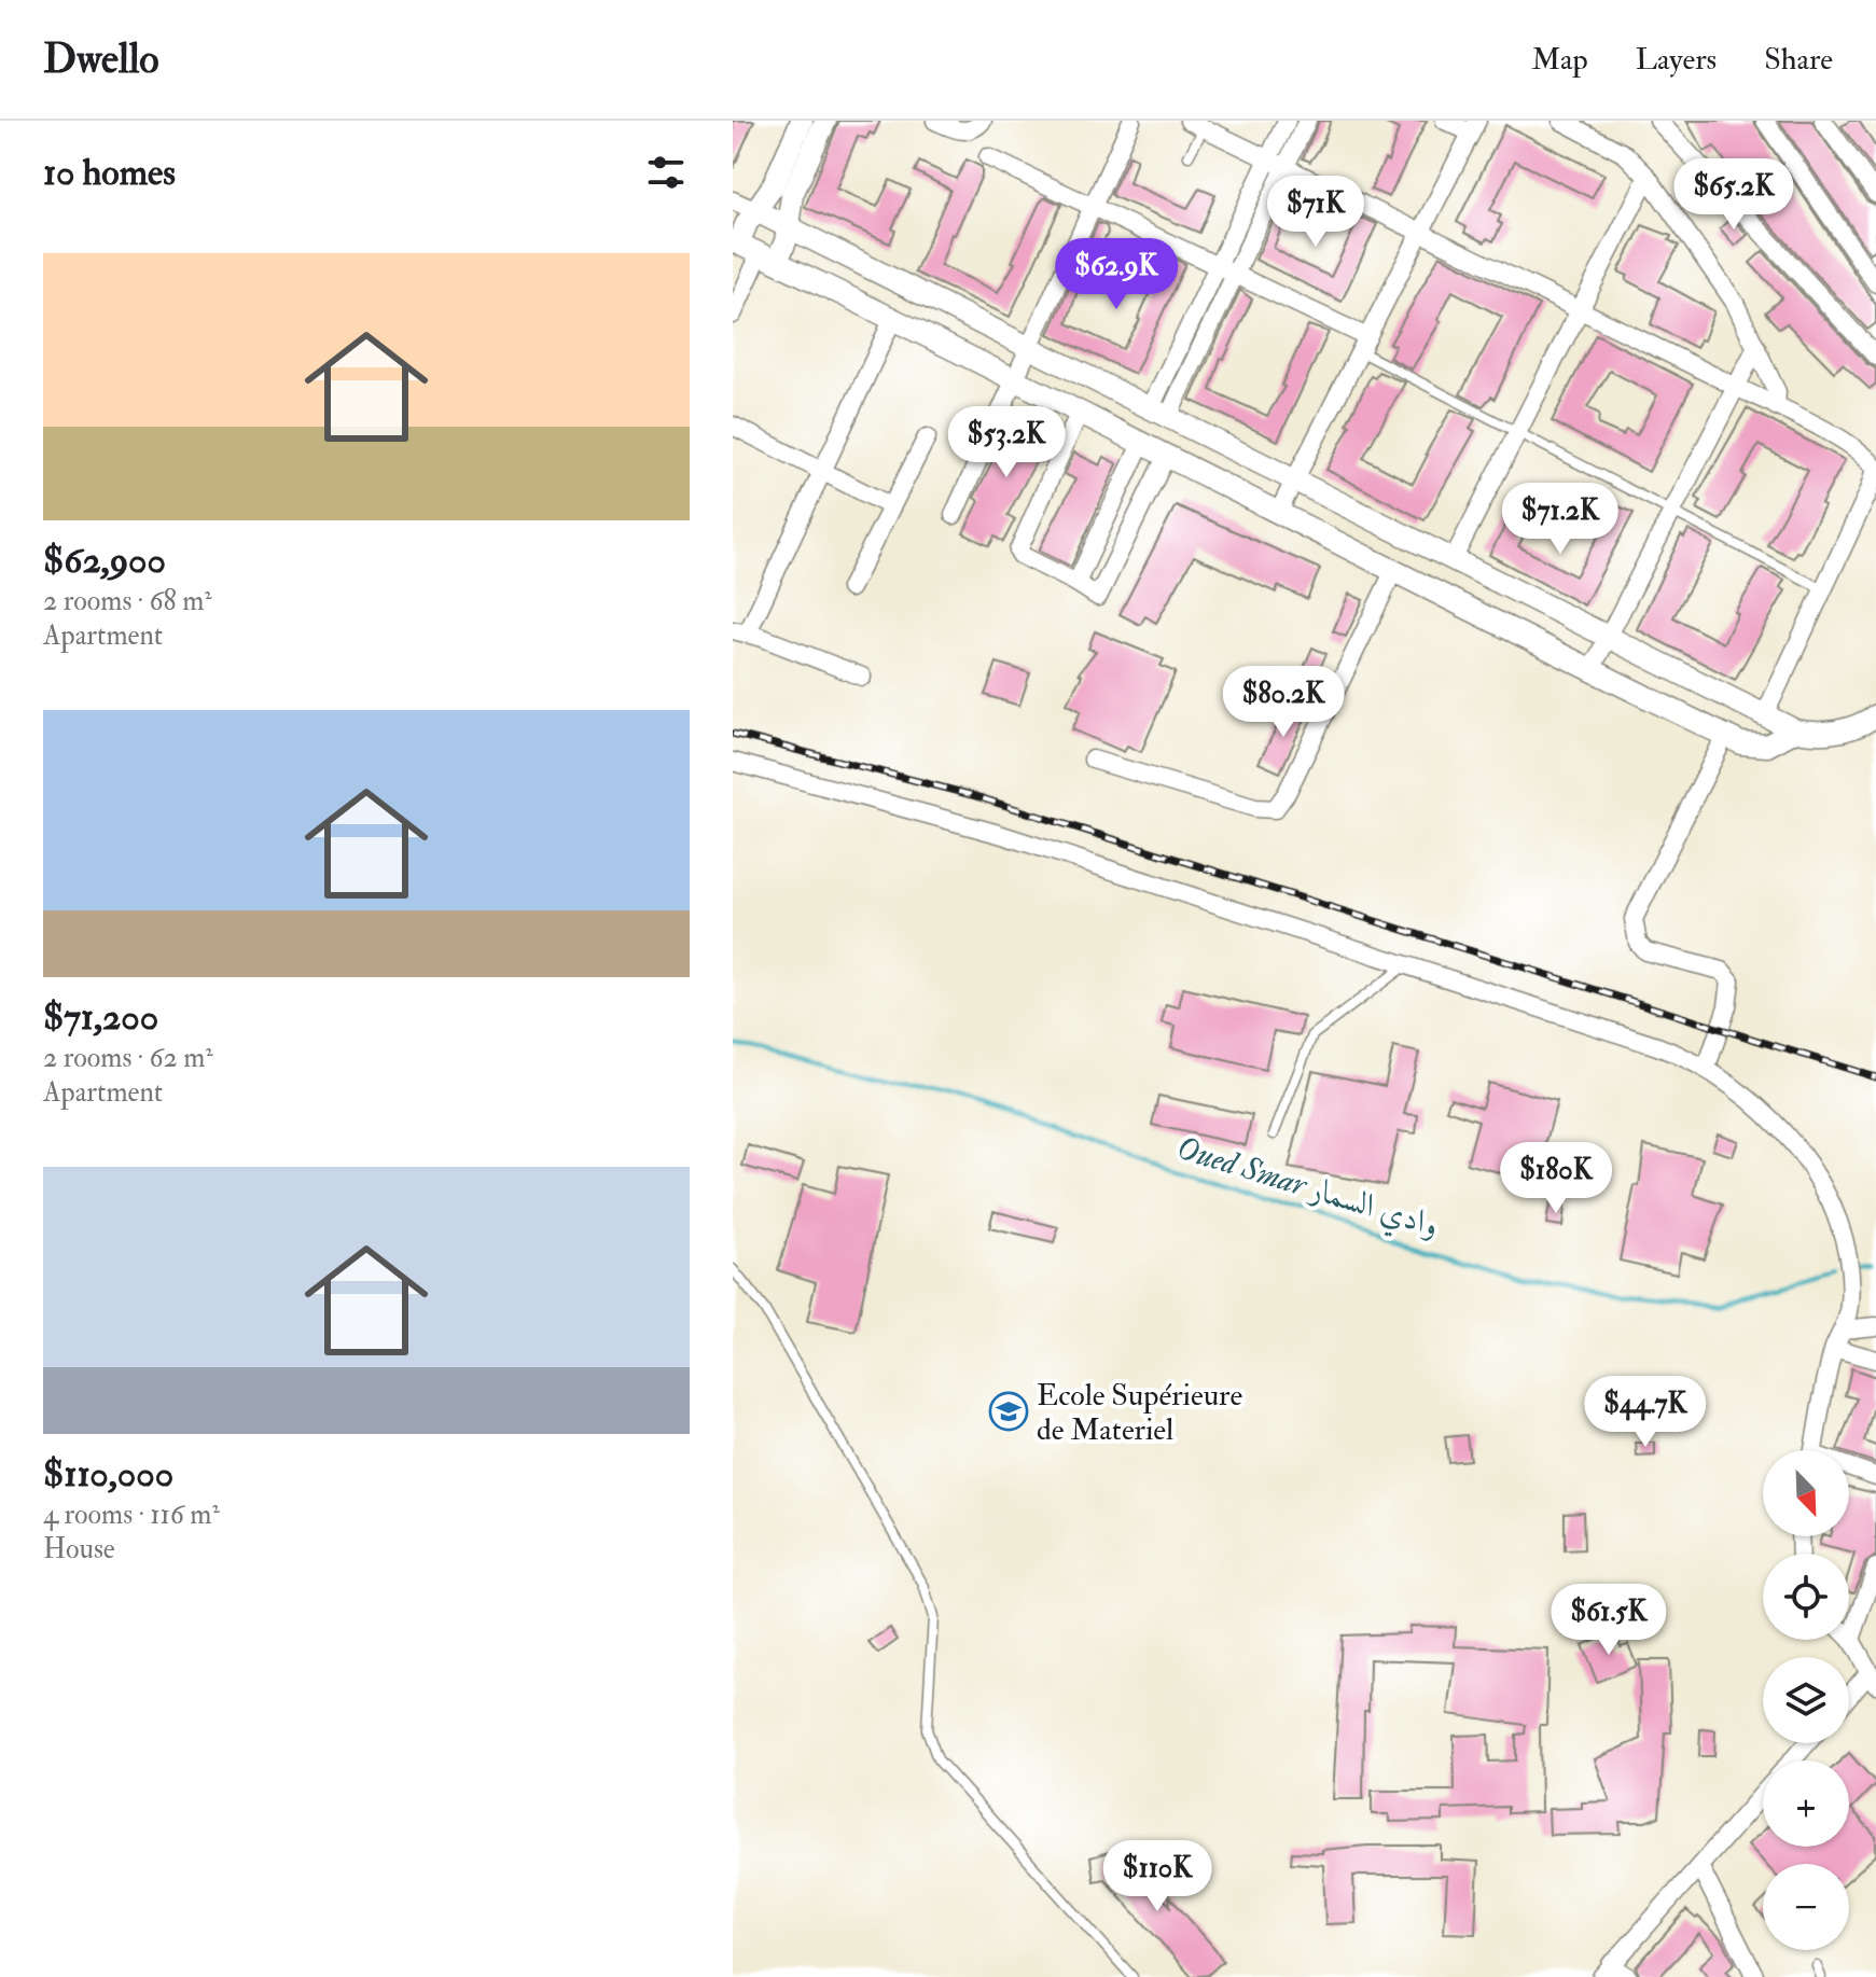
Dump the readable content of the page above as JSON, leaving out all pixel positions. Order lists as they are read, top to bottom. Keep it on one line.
{"water":["Oued Smar وادي السمار"],"places":{"school or university":["Ecole Supérieure de Materiel"]},"north":"bottom right","page":{"header":"Dwello","nav":["Map","Layers","Share"],"heading":"10 homes","price":["$65.2K","$71K","$62.9K","$53.2K","$71.2K","$80.2K","$180K","$44.7K","$61.5K","$110K"],"list":[{"name":"$62,900","note":"2 rooms · 68 m² · Apartment"},{"name":"$71,200","note":"2 rooms · 62 m² · Apartment"},{"name":"$110,000","note":"4 rooms · 116 m² · House"}],"map_buttons":["+","−"]}}
